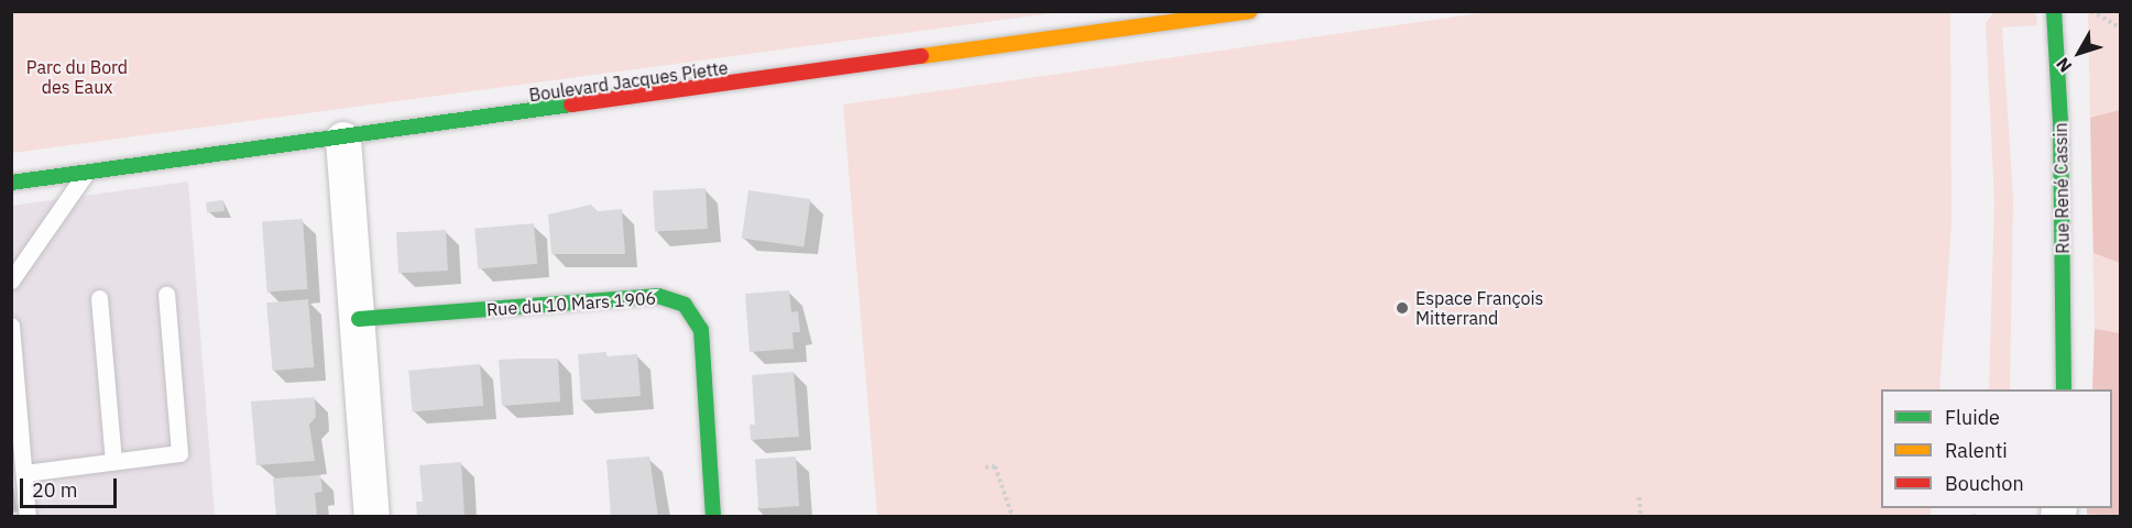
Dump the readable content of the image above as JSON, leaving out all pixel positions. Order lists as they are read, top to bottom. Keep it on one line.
{"streets":{"main road":["Boulevard Jacques Piette","Rue René Cassin","Rue du 10 Mars 1906"]},"parks":["Parc du Bord des Eaux"],"places":["Espace François Mitterrand"],"legend":["Fluide","Ralenti","Bouchon"],"scale_bar":"20 m","north":"bottom left"}
